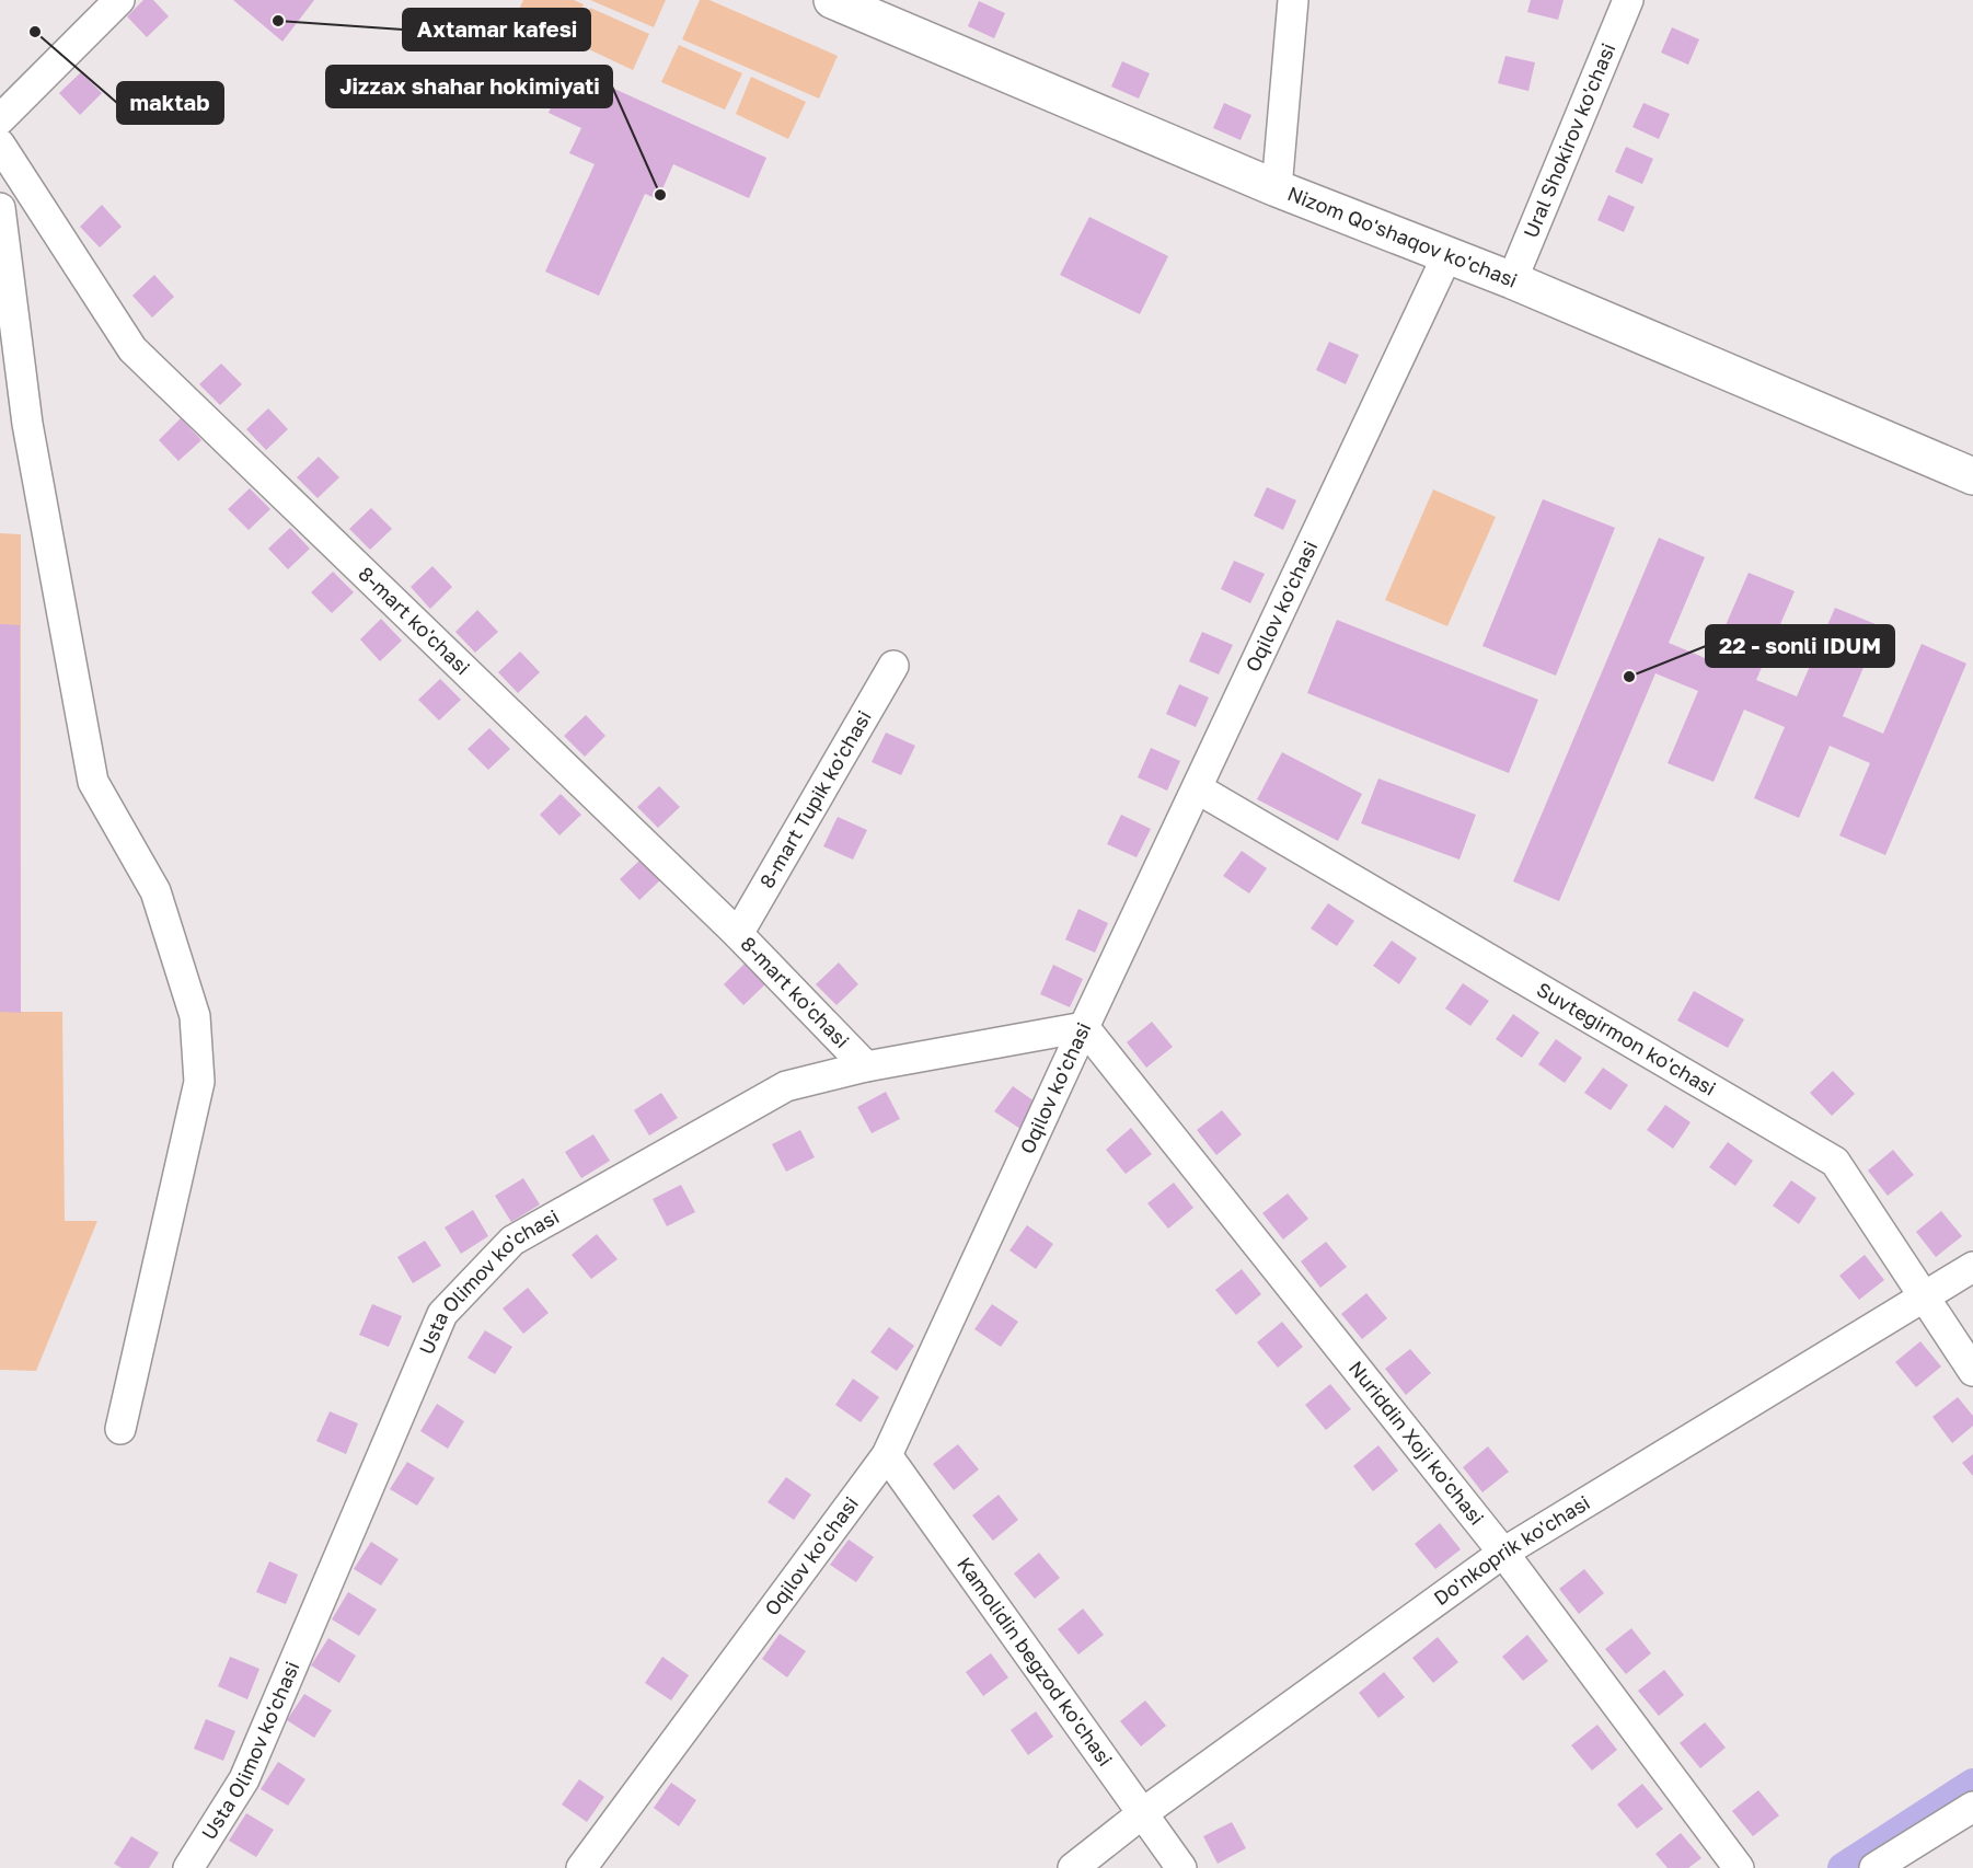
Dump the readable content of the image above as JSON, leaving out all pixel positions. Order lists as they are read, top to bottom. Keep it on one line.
{"streets":{"main road":["Nizom Qo'shaqov ko'chasi"],"street":["Ural Shokirov ko'chasi","Oqilov ko'chasi","8-mart ko'chasi","8-mart Tupik ko'chasi","Suvtegirmon ko'chasi","Usta Olimov ko'chasi","Nuriddin Xoji ko'chasi","Do'nkoprik ko'chasi","Kamolidin begzod ko'chasi"]},"crossings":[["Ural Shokirov ko'chasi","Nizom Qo'shaqov ko'chasi"],["Nizom Qo'shaqov ko'chasi","Oqilov ko'chasi"],["Oqilov ko'chasi","Suvtegirmon ko'chasi"],["Oqilov ko'chasi","Usta Olimov ko'chasi"],["Oqilov ko'chasi","Nuriddin Xoji ko'chasi"],["Oqilov ko'chasi","Kamolidin begzod ko'chasi"],["8-mart ko'chasi","8-mart Tupik ko'chasi"],["8-mart ko'chasi","Usta Olimov ko'chasi"],["Suvtegirmon ko'chasi","Do'nkoprik ko'chasi"],["Usta Olimov ko'chasi","Nuriddin Xoji ko'chasi"],["Nuriddin Xoji ko'chasi","Do'nkoprik ko'chasi"],["Do'nkoprik ko'chasi","Kamolidin begzod ko'chasi"]],"places":["Axtamar kafesi","maktab","Jizzax shahar hokimiyati","22 - sonli IDUM"]}
